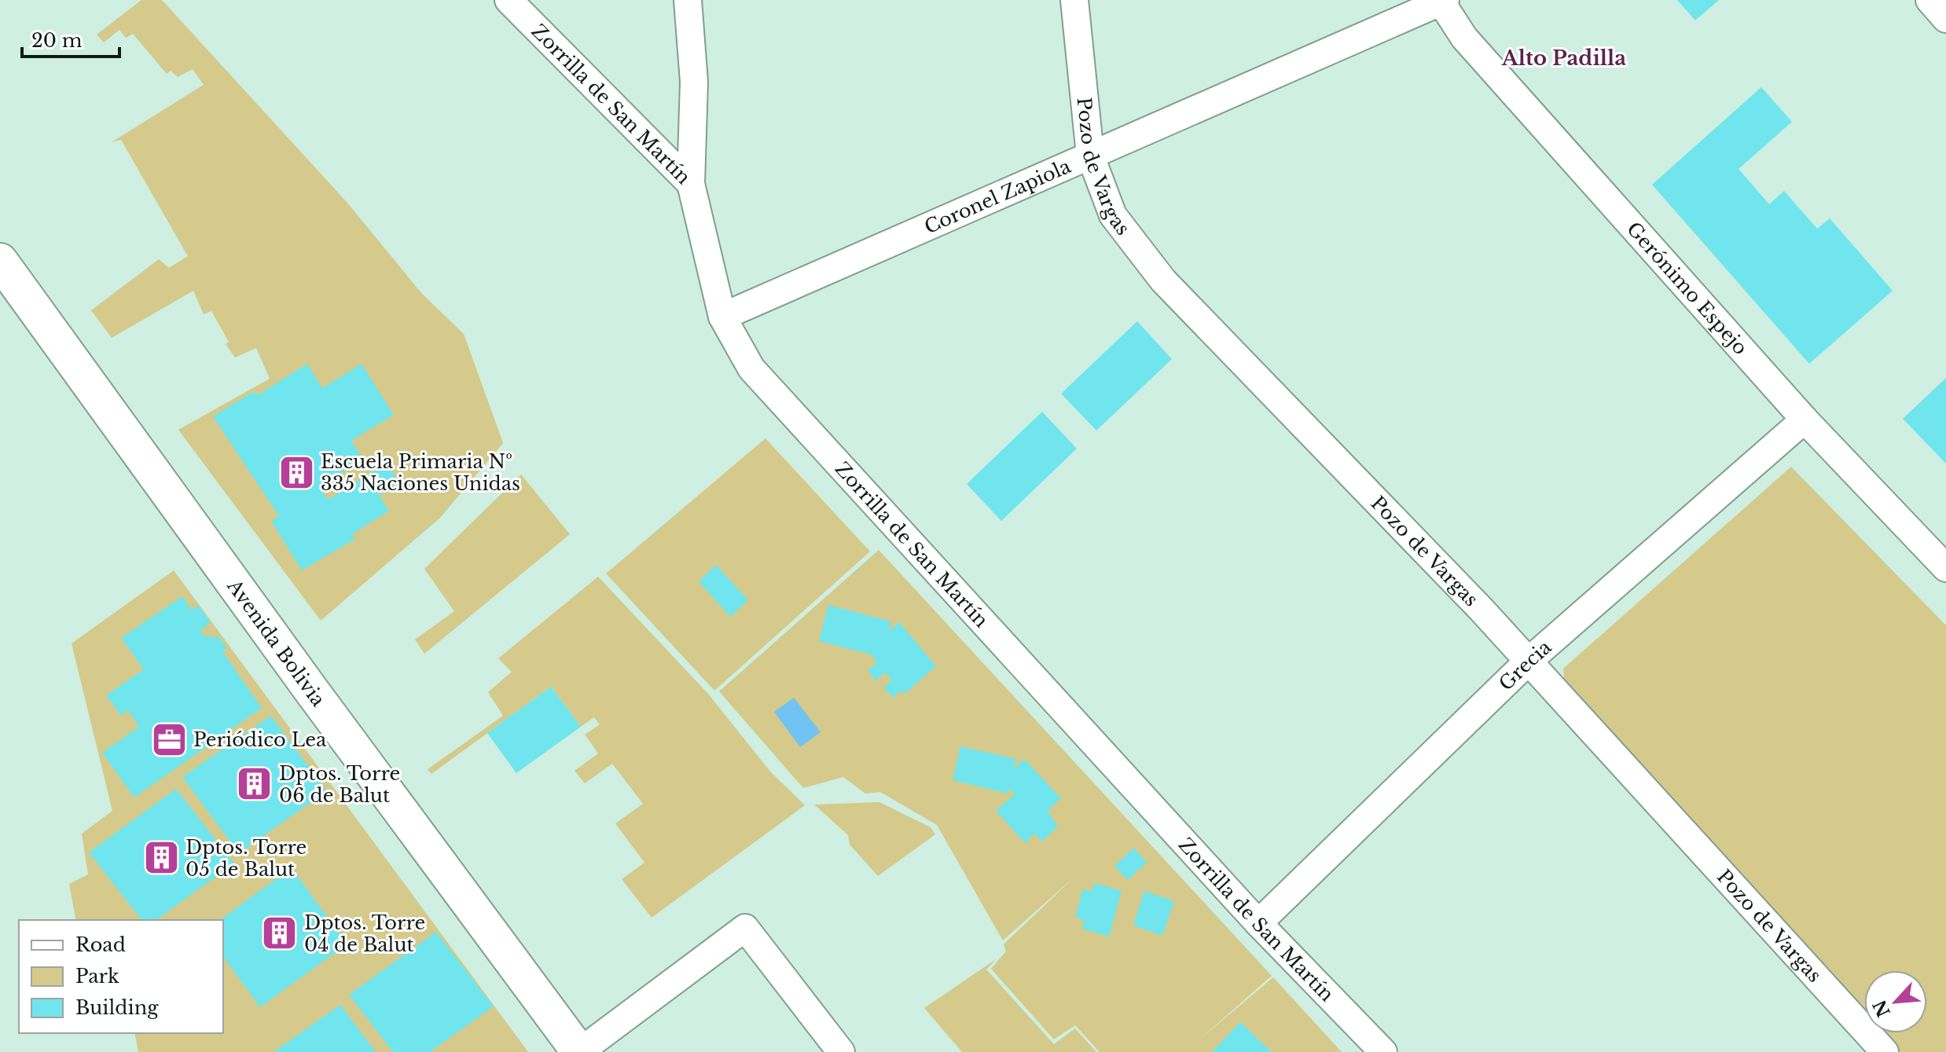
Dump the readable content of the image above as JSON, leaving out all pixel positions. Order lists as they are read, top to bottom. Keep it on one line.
{"streets":{"street":["Zorrilla de San Martín","Pozo de Vargas","Coronel Zapiola","Gerónimo Espejo","Avenida Bolivia","Grecia"]},"crossings":[["Zorrilla de San Martín","Coronel Zapiola"],["Zorrilla de San Martín","Grecia"],["Pozo de Vargas","Coronel Zapiola"],["Pozo de Vargas","Grecia"],["Coronel Zapiola","Gerónimo Espejo"],["Gerónimo Espejo","Grecia"]],"districts":["Alto Padilla"],"places":{"building":["Escuela Primaria Nº 335 Naciones Unidas","Dptos. Torre 06 de Balut","Dptos. Torre 05 de Balut","Dptos. Torre 04 de Balut"],"office":["Periódico Lea"]},"legend":["Road","Park","Building"],"scale_bar":"20 m","north":"bottom left"}
